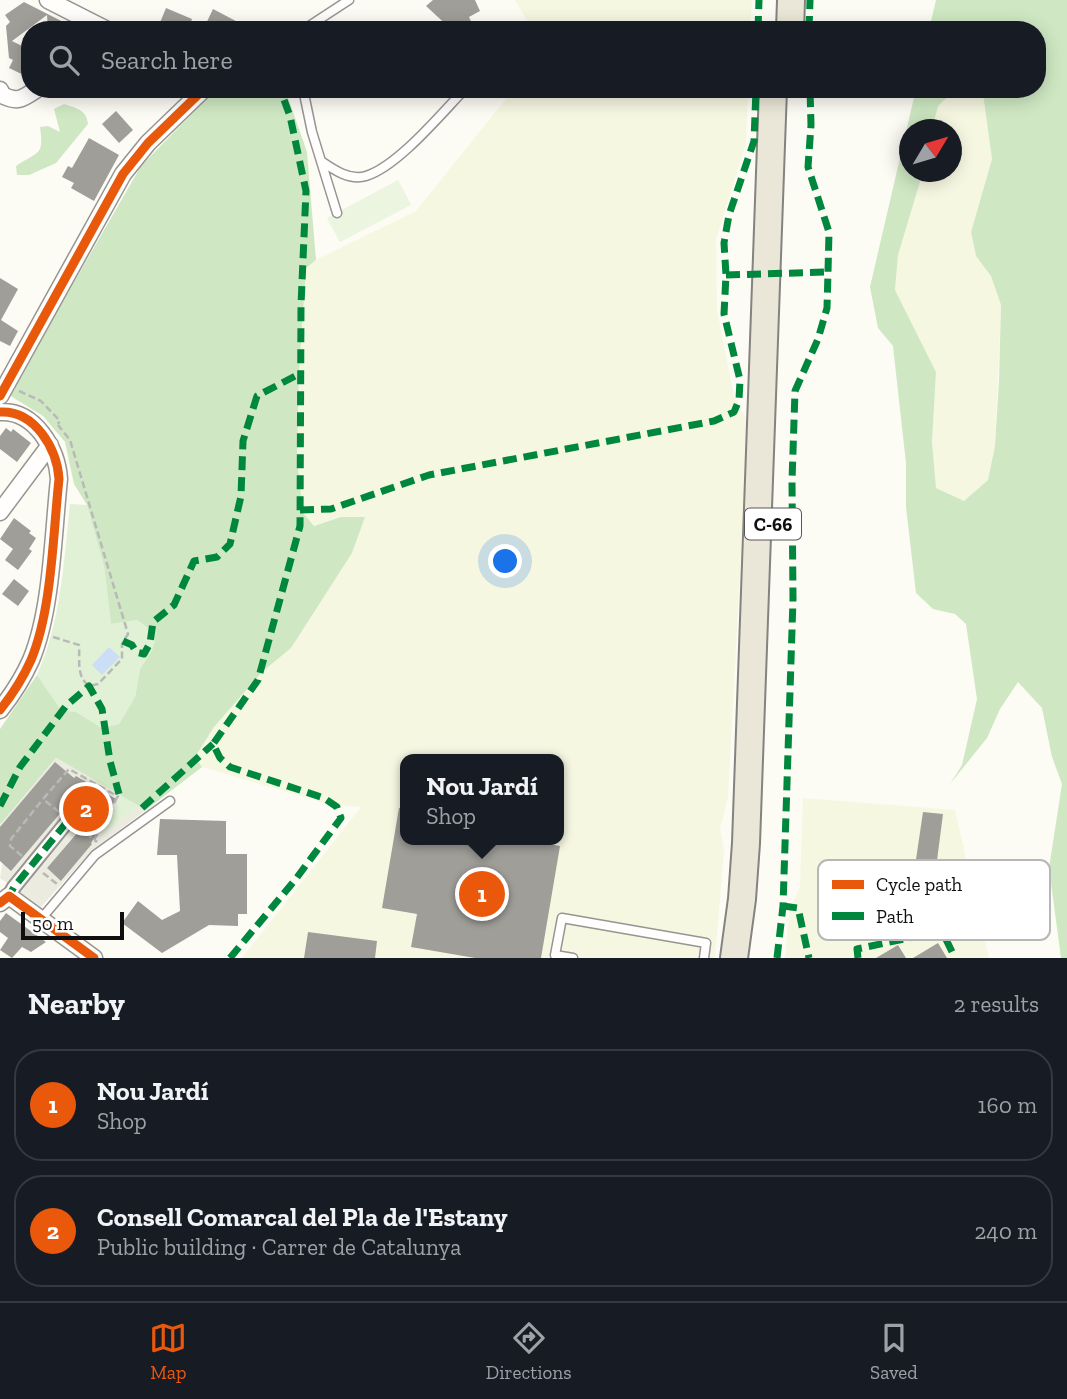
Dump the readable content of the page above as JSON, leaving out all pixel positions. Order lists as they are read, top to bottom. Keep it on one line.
{"streets":{"highway":["C-66"]},"legend":["Cycle path","Path"],"scale_bar":"50 m","north":"top right","page":{"search":"Search here","popup":["Nou Jardí","Shop"],"pins":["2","1"],"scale":"50 m","heading":["Nearby","2 results"],"list":[{"mark":"1","name":"Nou Jardí","note":"Shop","value":"160 m"},{"mark":"2","name":"Consell Comarcal del Pla de l'Estany","note":"Public building · Carrer de Catalunya","value":"240 m"}],"nav":["Map","Directions","Saved"]}}
